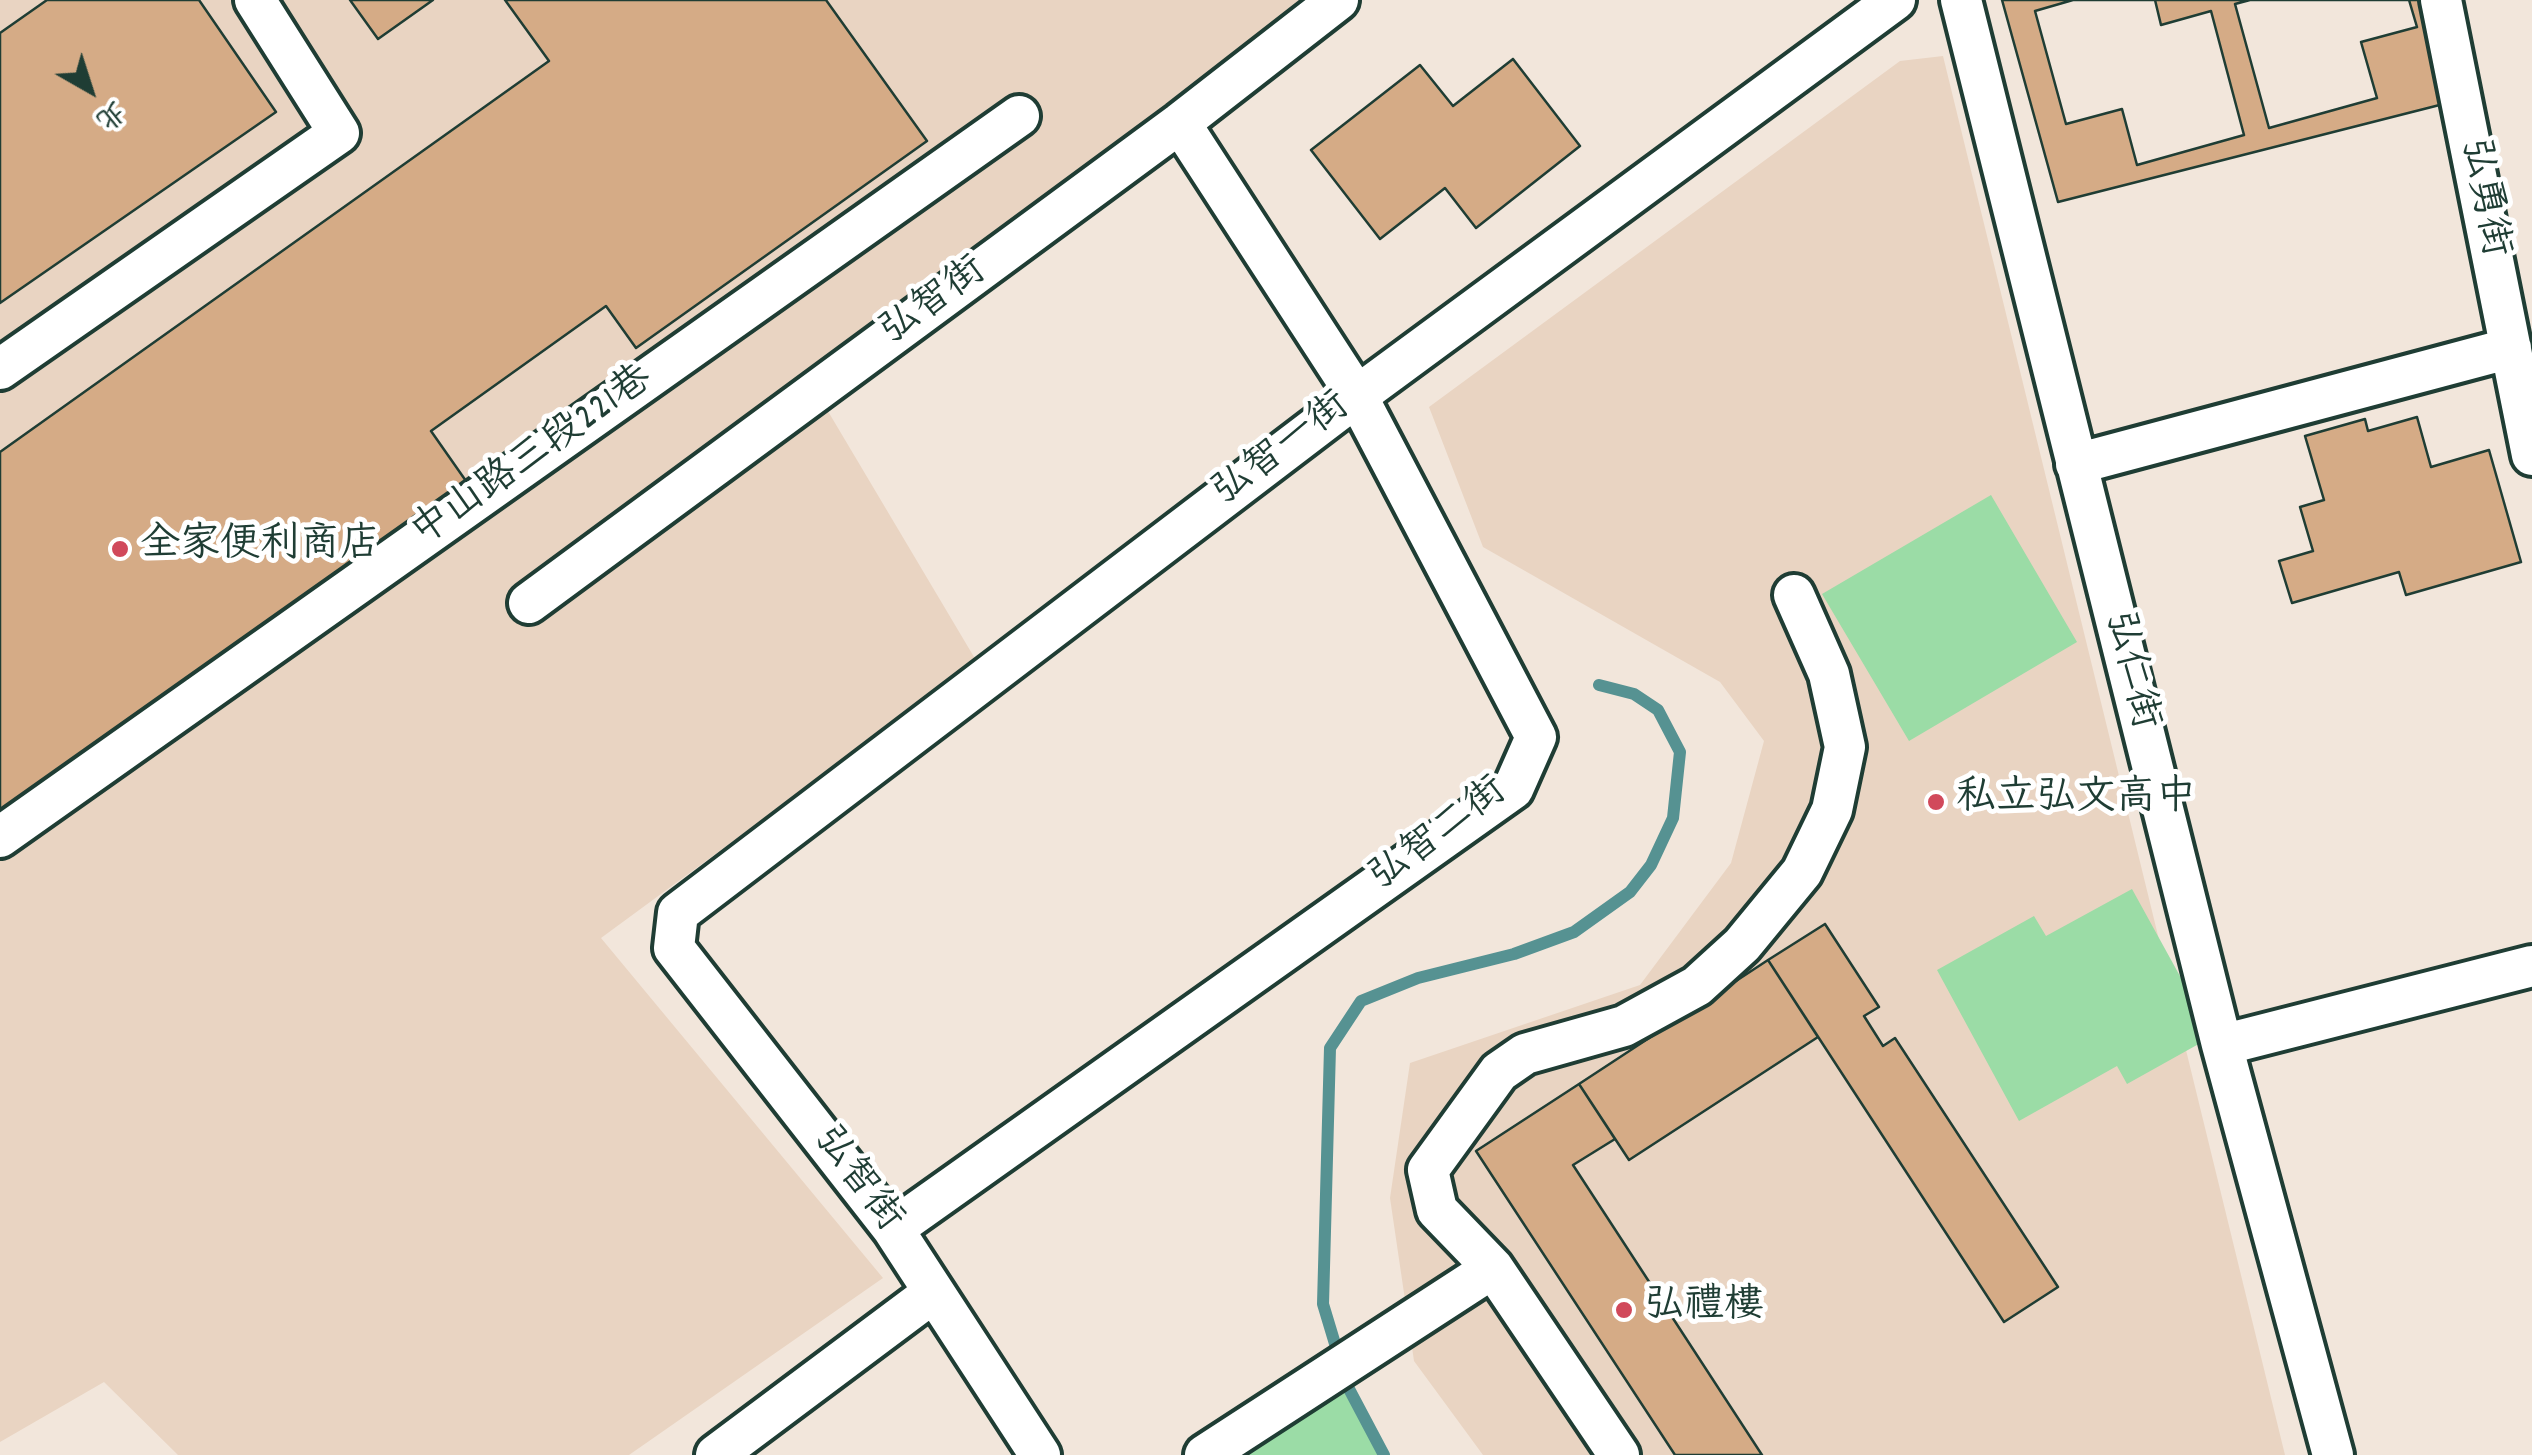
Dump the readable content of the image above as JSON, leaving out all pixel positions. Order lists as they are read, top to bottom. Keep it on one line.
{"streets":{"street":["弘勇街","弘智街","弘智一街","中山路三段221巷","弘仁街","弘智二街"]},"crossings":[["弘智街","弘智一街"],["弘智街","弘智二街"],["弘智一街","弘智二街"]],"places":["全家便利商店","私立弘文高中","弘禮樓"],"north":"bottom right"}
